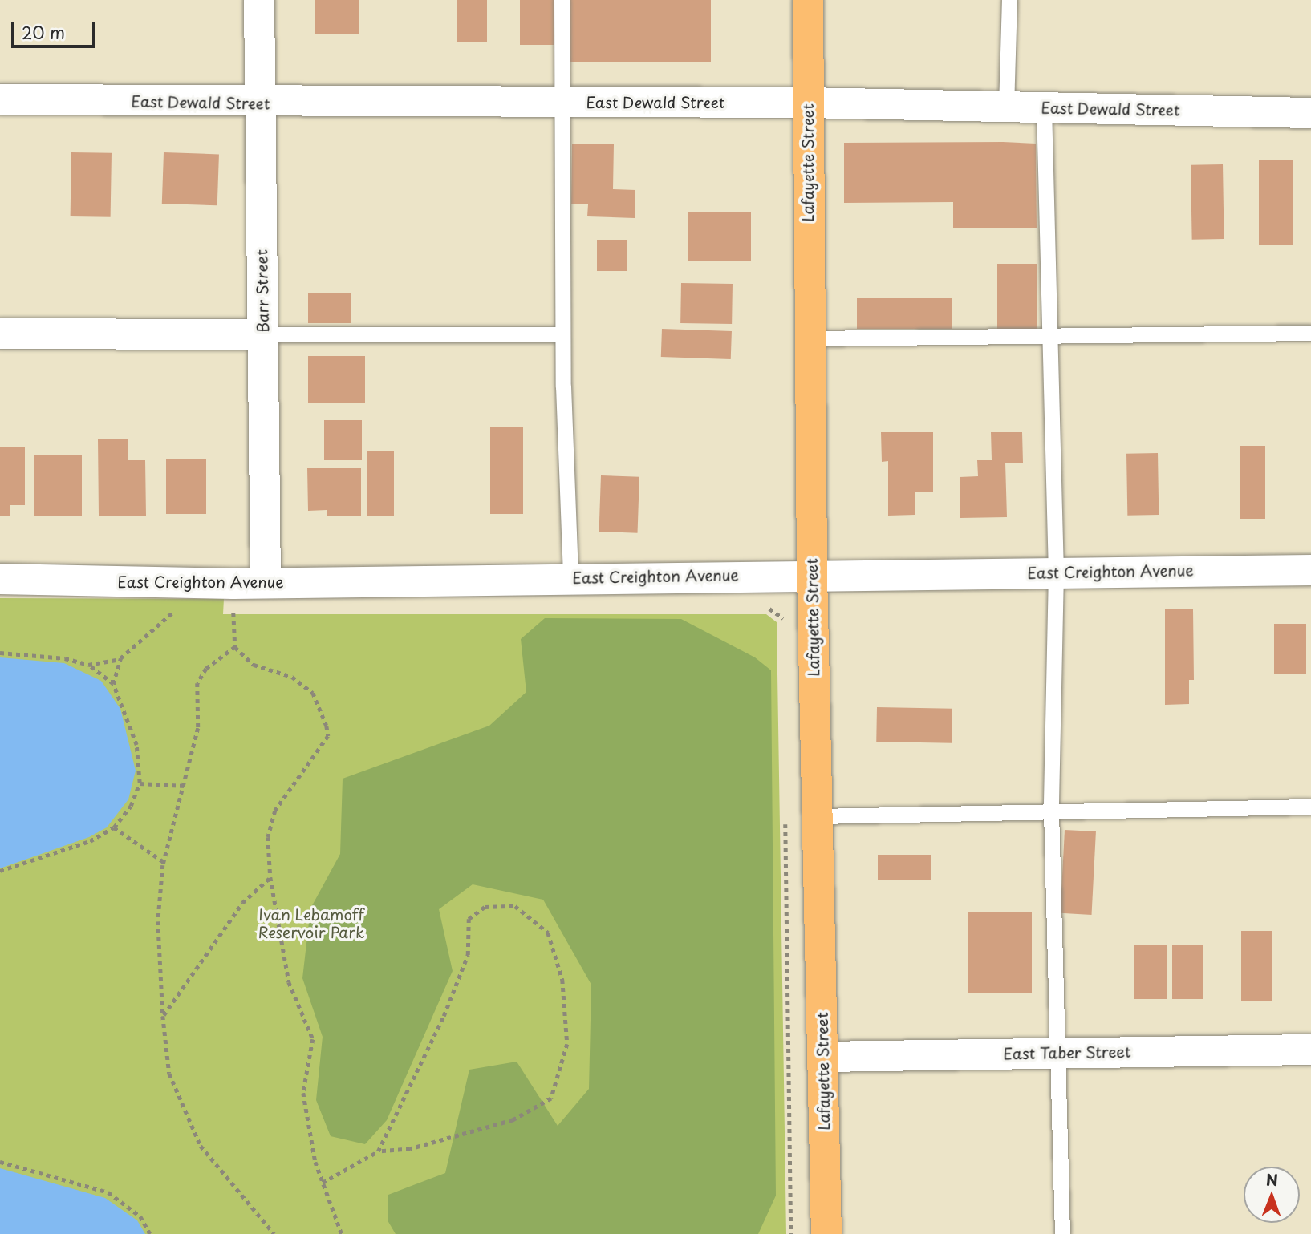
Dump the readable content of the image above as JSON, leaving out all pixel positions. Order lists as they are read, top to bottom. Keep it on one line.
{"streets":{"highway":["Lafayette Street"],"street":["East Dewald Street","Barr Street","East Creighton Avenue","East Taber Street"]},"crossings":[["East Dewald Street","Lafayette Street"],["East Dewald Street","Barr Street"],["Lafayette Street","East Creighton Avenue"],["Lafayette Street","East Taber Street"],["Barr Street","East Creighton Avenue"]],"parks":["Ivan Lebamoff Reservoir Park"],"scale_bar":"20 m","north":"top"}
